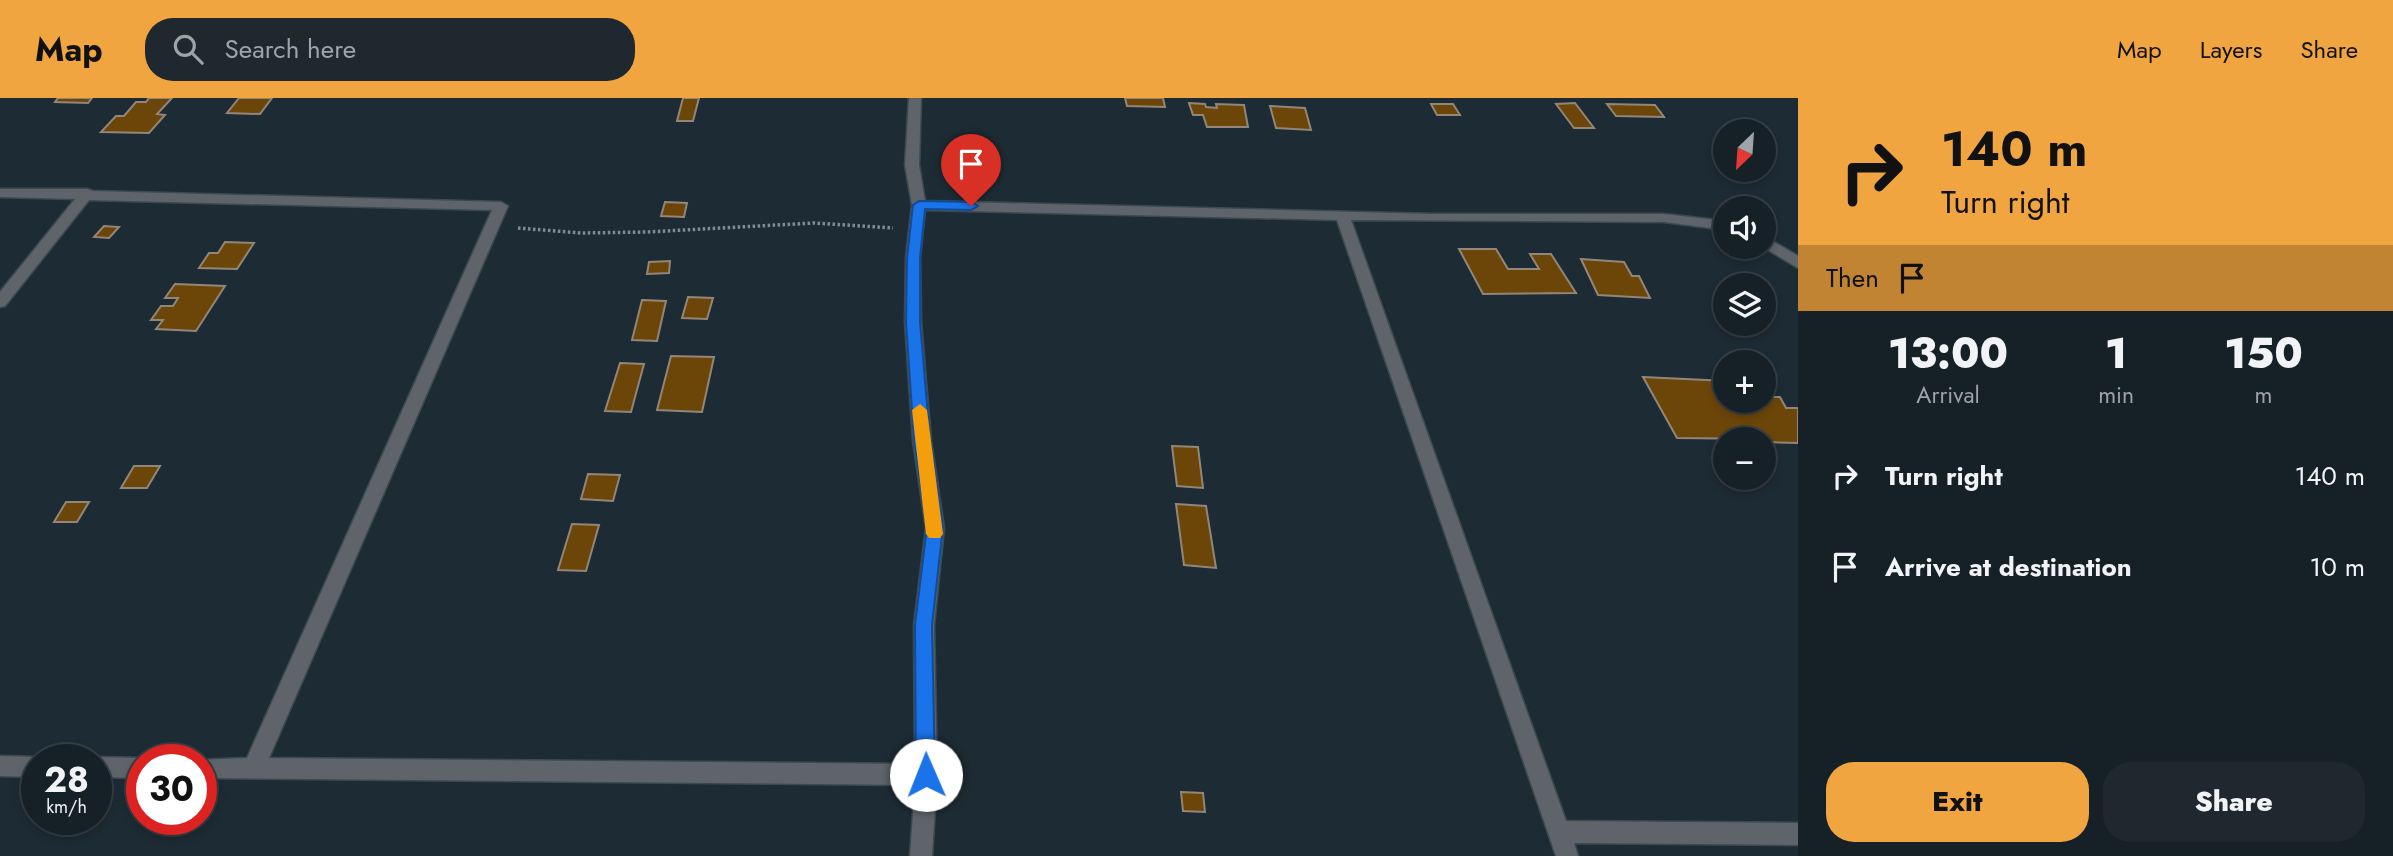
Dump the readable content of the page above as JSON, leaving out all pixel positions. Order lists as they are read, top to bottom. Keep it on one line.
{"north":"bottom left","page":{"header":"Map","search":"Search here","nav":["Map","Layers","Share"],"turn":["140 m","Turn right"],"map_buttons":["+","−"],"then":"Then","eta":["13:00","Arrival","1","min","150","m"],"list":[{"name":"Turn right","value":"140 m"},{"name":"Arrive at destination","value":"10 m"}],"speed":"28 km/h","limit":"30","buttons":["Exit","Share"]}}
